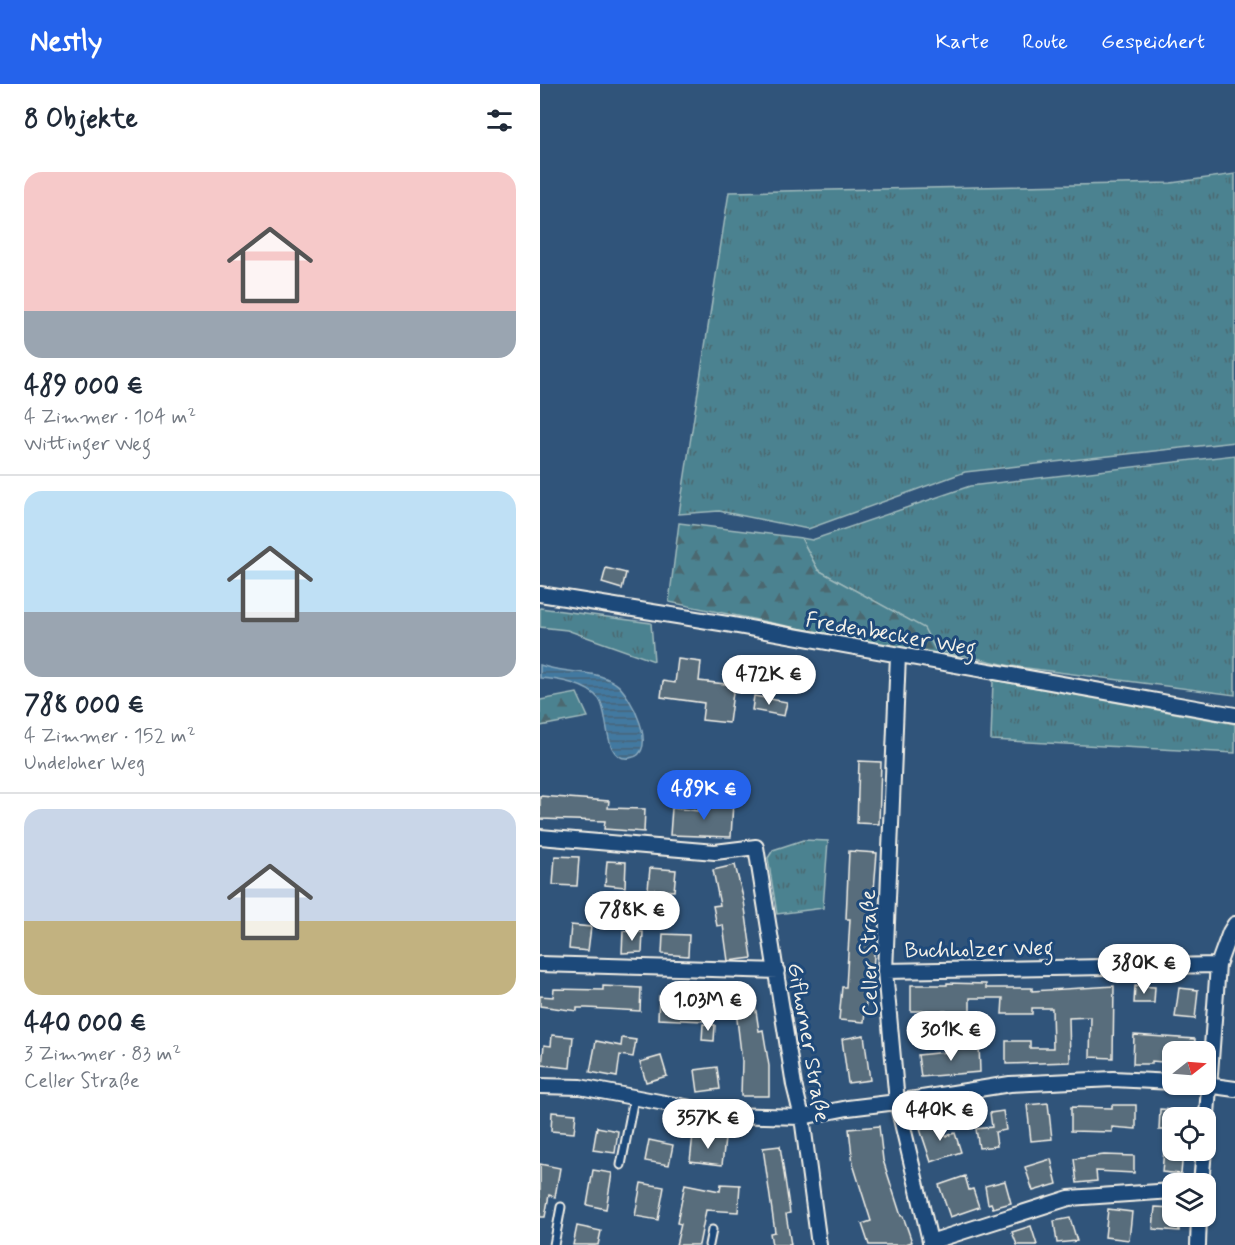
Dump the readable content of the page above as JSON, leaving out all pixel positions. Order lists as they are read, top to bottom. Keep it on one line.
{"streets":{"street":["Fredenbecker Weg","Buchholzer Weg","Celler Straße","Gifhorner Straße"]},"crossings":[["Fredenbecker Weg","Celler Straße"],["Buchholzer Weg","Celler Straße"]],"north":"right","page":{"header":"Nestly","nav":["Karte","Route","Gespeichert"],"heading":"8 Objekte","list":[{"name":"489 000 €","note":"4 Zimmer · 104 m² · Wittinger Weg"},{"name":"788 000 €","note":"4 Zimmer · 152 m² · Undeloher Weg"},{"name":"440 000 €","note":"3 Zimmer · 83 m² · Celler Straße"}],"price":["472K €","489K €","788K €","380K €","1.03M €","301K €","440K €","357K €"]}}
